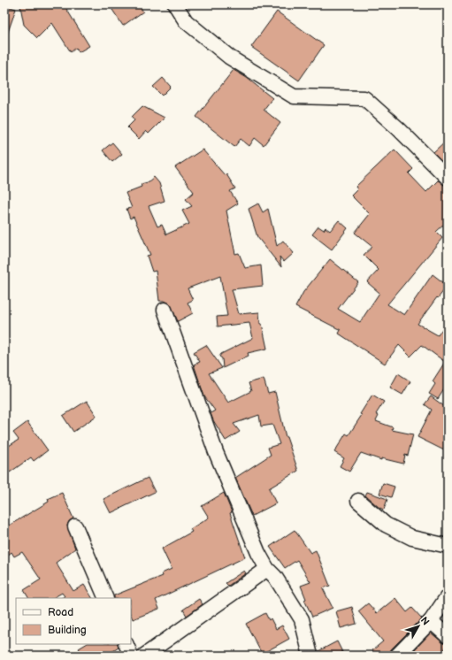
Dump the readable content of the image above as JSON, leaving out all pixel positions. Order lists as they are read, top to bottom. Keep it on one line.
{"legend":["Road","Building"],"north":"top right"}
